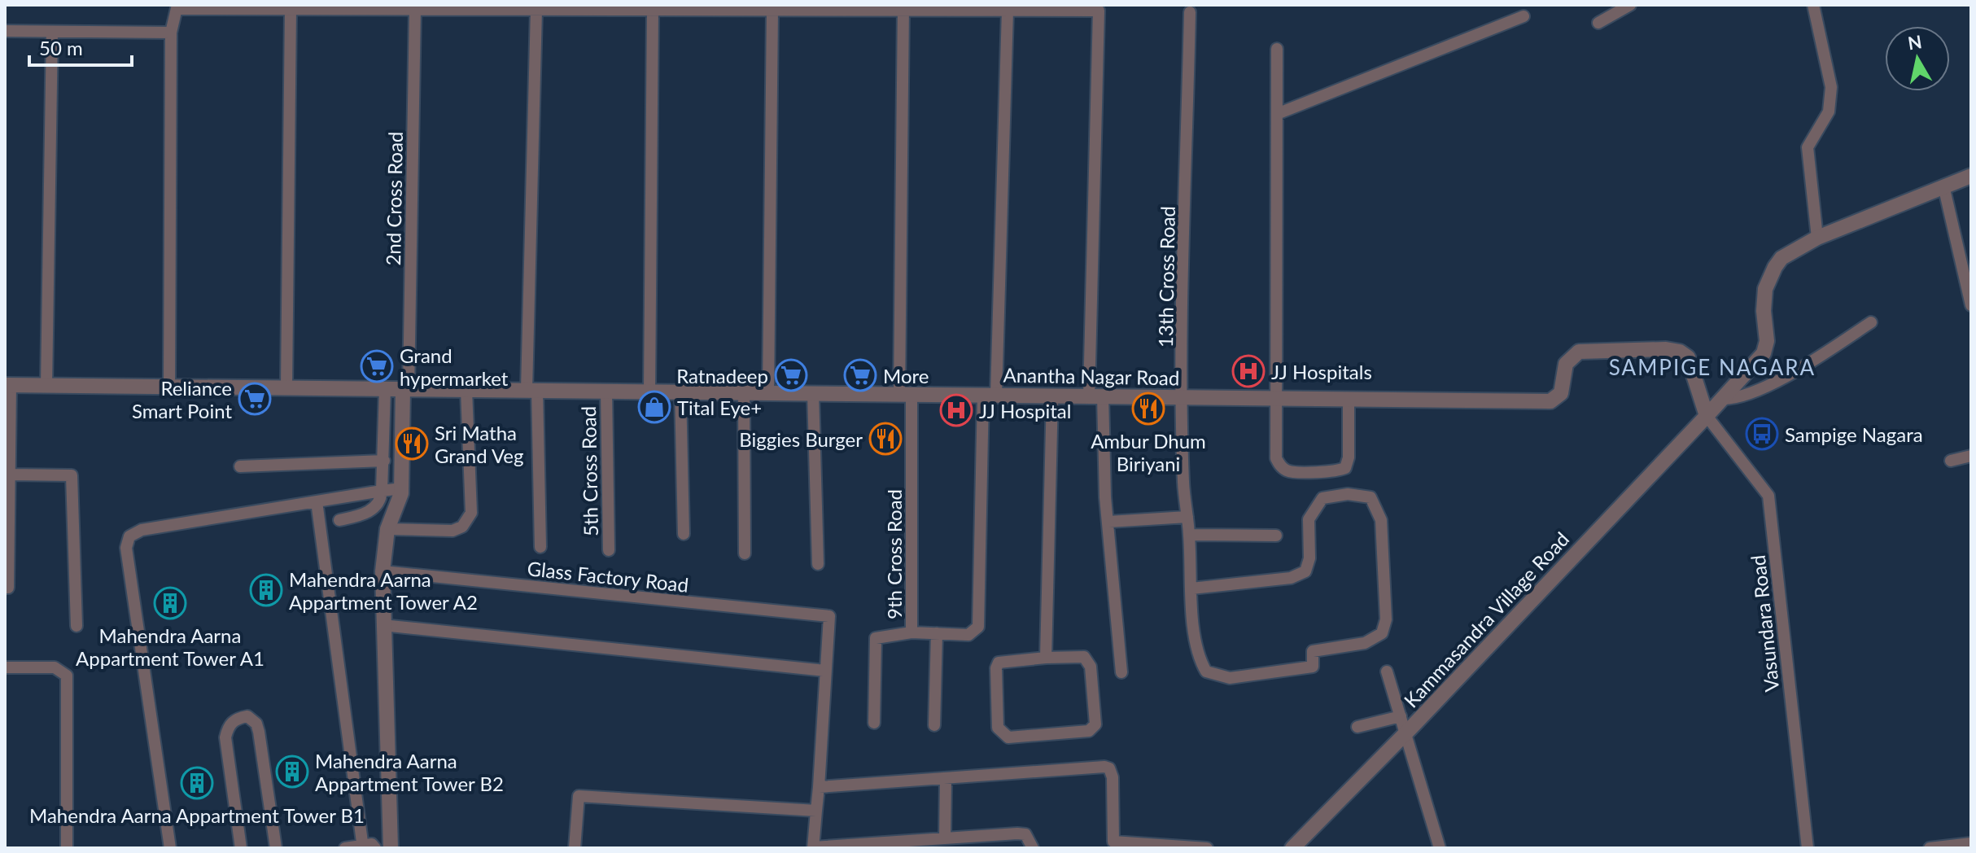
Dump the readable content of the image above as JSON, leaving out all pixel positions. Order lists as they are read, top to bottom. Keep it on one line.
{"streets":{"street":["2nd Cross Road","13th Cross Road","Anantha Nagar Road","5th Cross Road","9th Cross Road","Glass Factory Road","Kammasandra Village Road","Vasundara Road"]},"crossings":[["2nd Cross Road","Anantha Nagar Road"],["13th Cross Road","Anantha Nagar Road"],["Anantha Nagar Road","5th Cross Road"],["Anantha Nagar Road","9th Cross Road"],["Anantha Nagar Road","Kammasandra Village Road"],["Anantha Nagar Road","Vasundara Road"],["Kammasandra Village Road","Vasundara Road"]],"districts":["SAMPIGE NAGARA"],"places":{"supermarket":["Grand hypermarket","Ratnadeep","More","Reliance Smart Point"],"hospital":["JJ Hospitals","JJ Hospital"],"shop":["Tital Eye+"],"restaurant":["Ambur Dhum Biriyani","Biggies Burger","Sri Matha Grand Veg"],"bus stop":["Sampige Nagara"],"building":["Mahendra Aarna Appartment Tower A2","Mahendra Aarna Appartment Tower A1","Mahendra Aarna Appartment Tower B2","Mahendra Aarna Appartment Tower B1"]},"scale_bar":"50 m","north":"top"}
